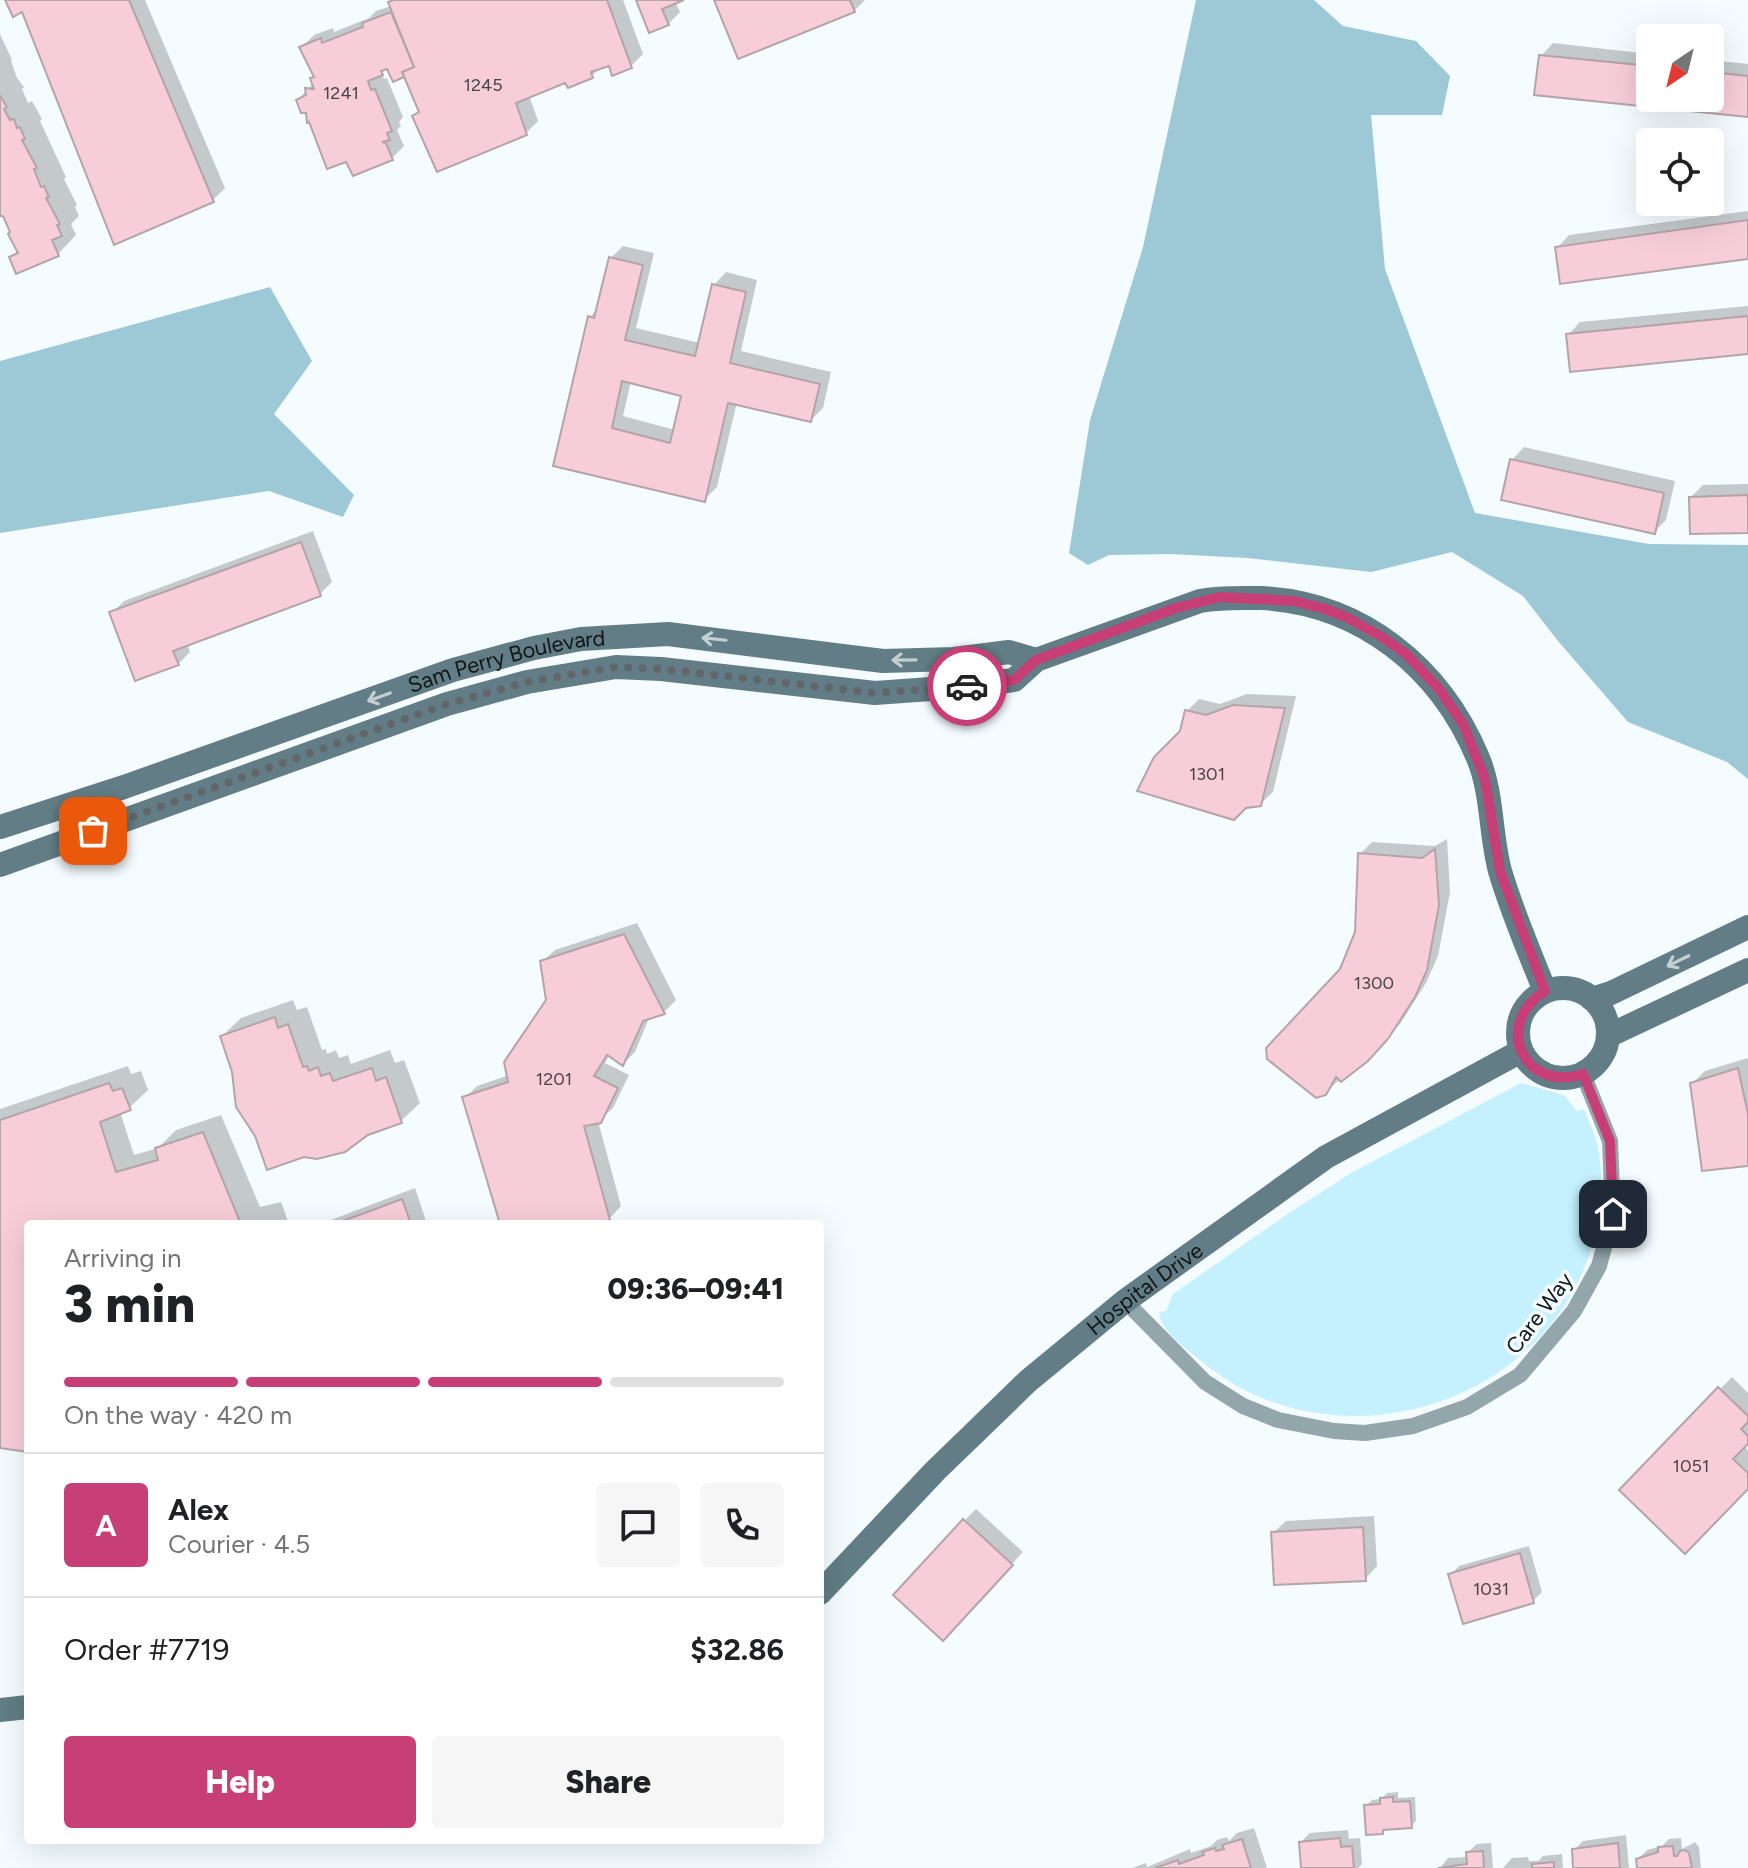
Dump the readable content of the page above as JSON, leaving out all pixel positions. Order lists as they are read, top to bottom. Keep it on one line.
{"streets":{"street":["Sam Perry Boulevard","Hospital Drive","Care Way"]},"crossings":[["Sam Perry Boulevard","Hospital Drive"],["Sam Perry Boulevard","Care Way"],["Hospital Drive","Care Way"]],"house_numbers":["1245","1241","1301","1300","1201","1051","1031"],"north":"bottom left","page":{"heading":["3 min","Arriving in","09:36–09:41"],"panel":["Alex","Courier · 4.5","Order #7719","$32.86"],"bar":"On the way · 420 m","round":"A","buttons":["Help","Share"]}}
